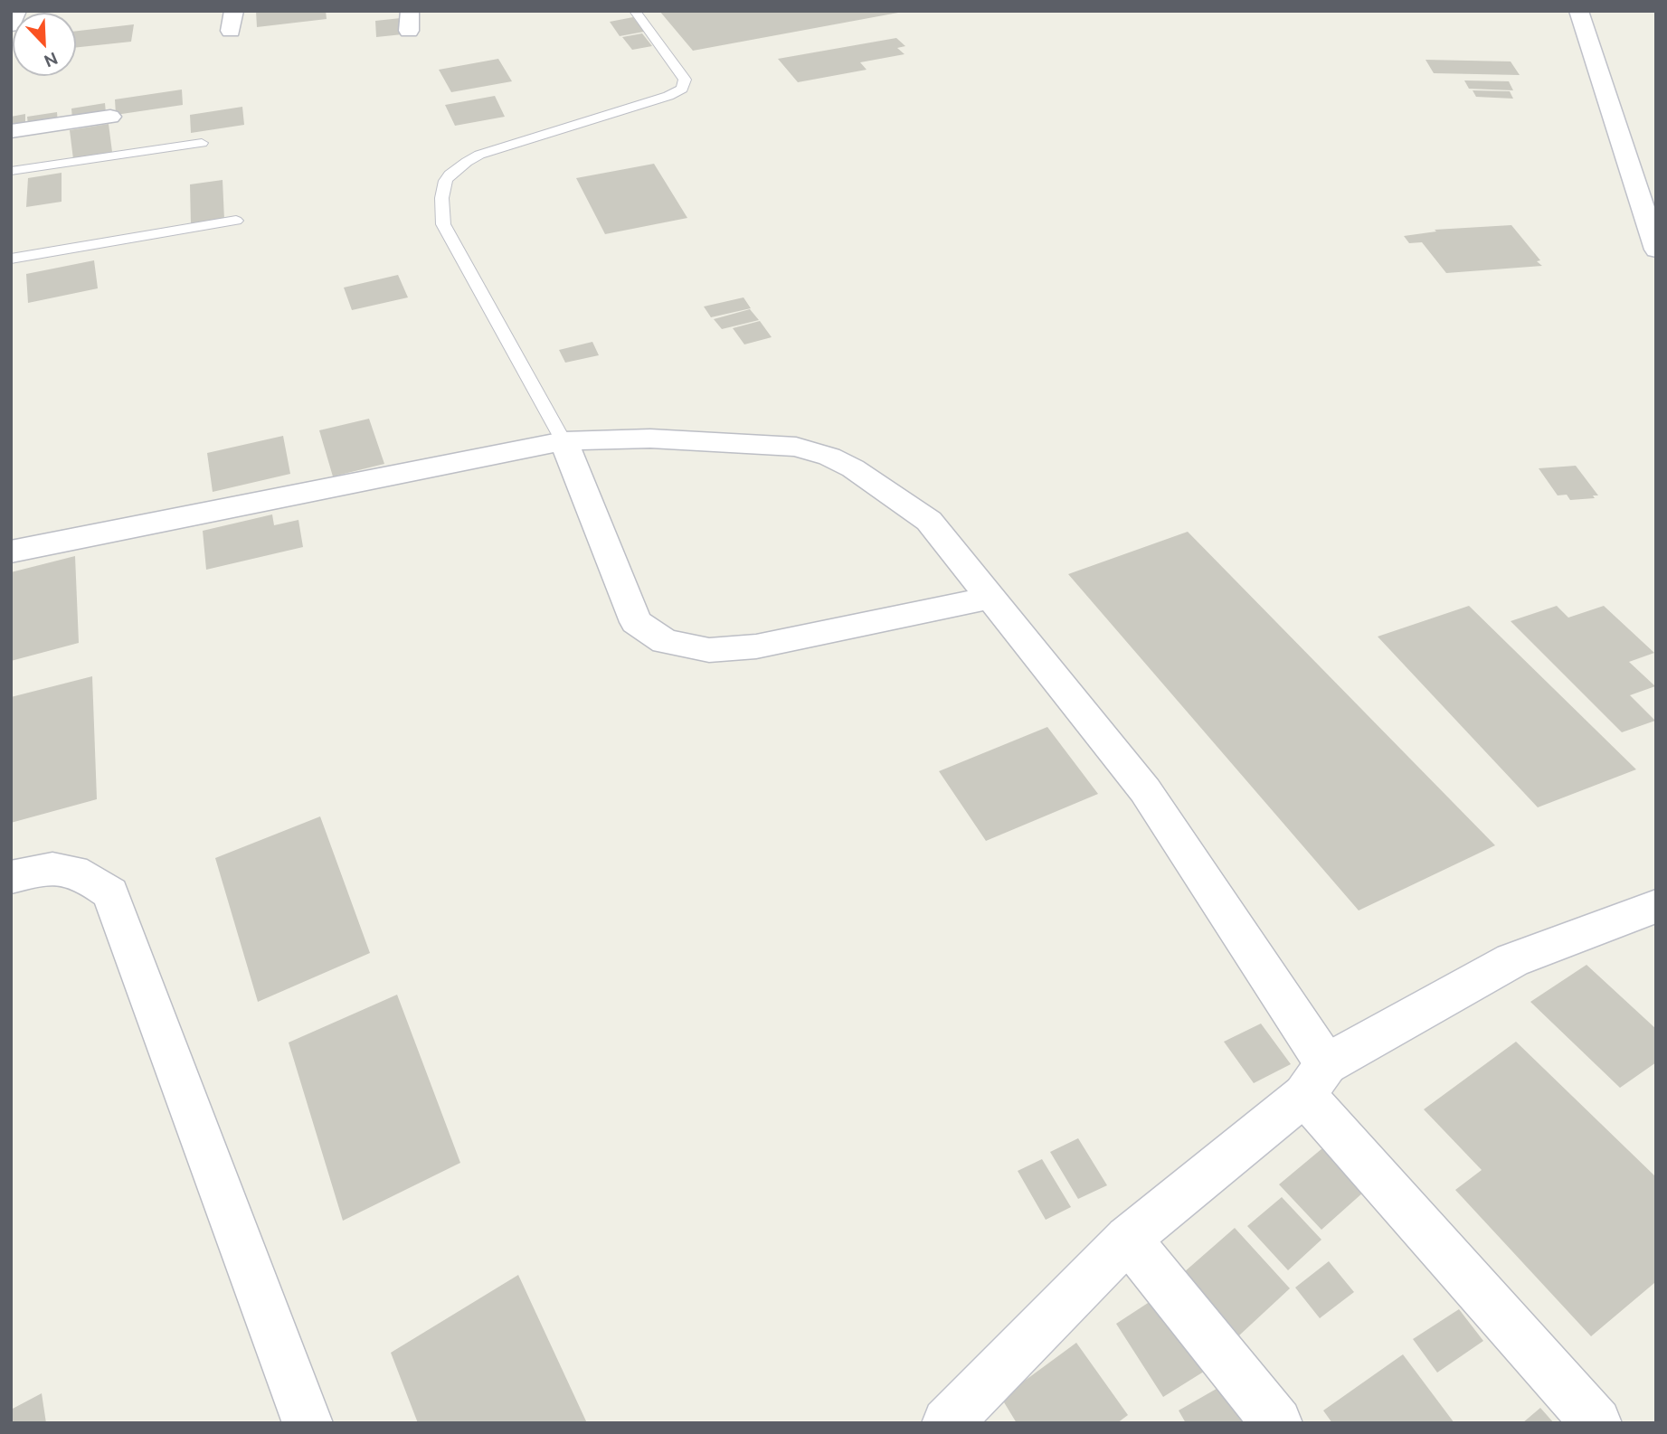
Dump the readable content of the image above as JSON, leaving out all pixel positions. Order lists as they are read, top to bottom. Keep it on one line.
{"north":"bottom right"}
